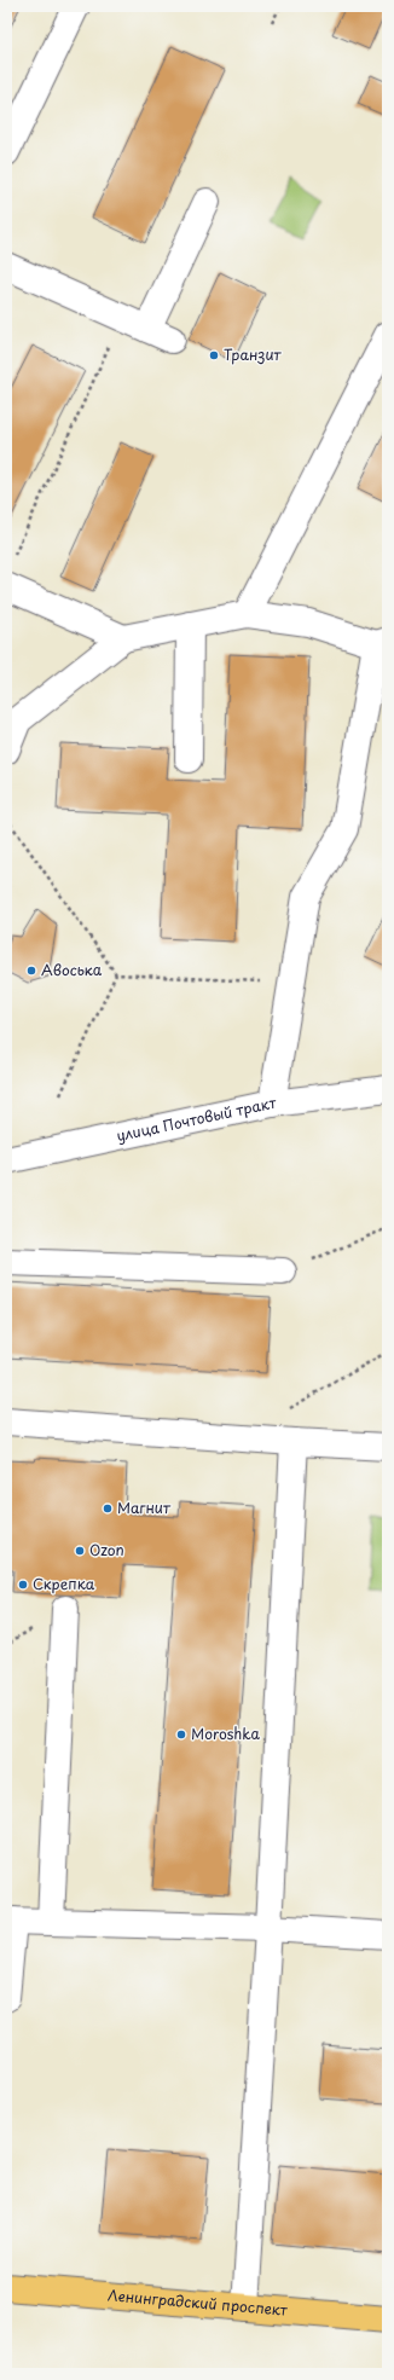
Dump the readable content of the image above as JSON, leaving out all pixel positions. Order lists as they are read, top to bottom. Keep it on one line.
{"streets":{"main road":["Ленинградский проспект"],"street":["улица Почтовый тракт"]},"places":["Транзит","Авоська","Магнит","Ozon","Скрепка","Moroshka"]}
